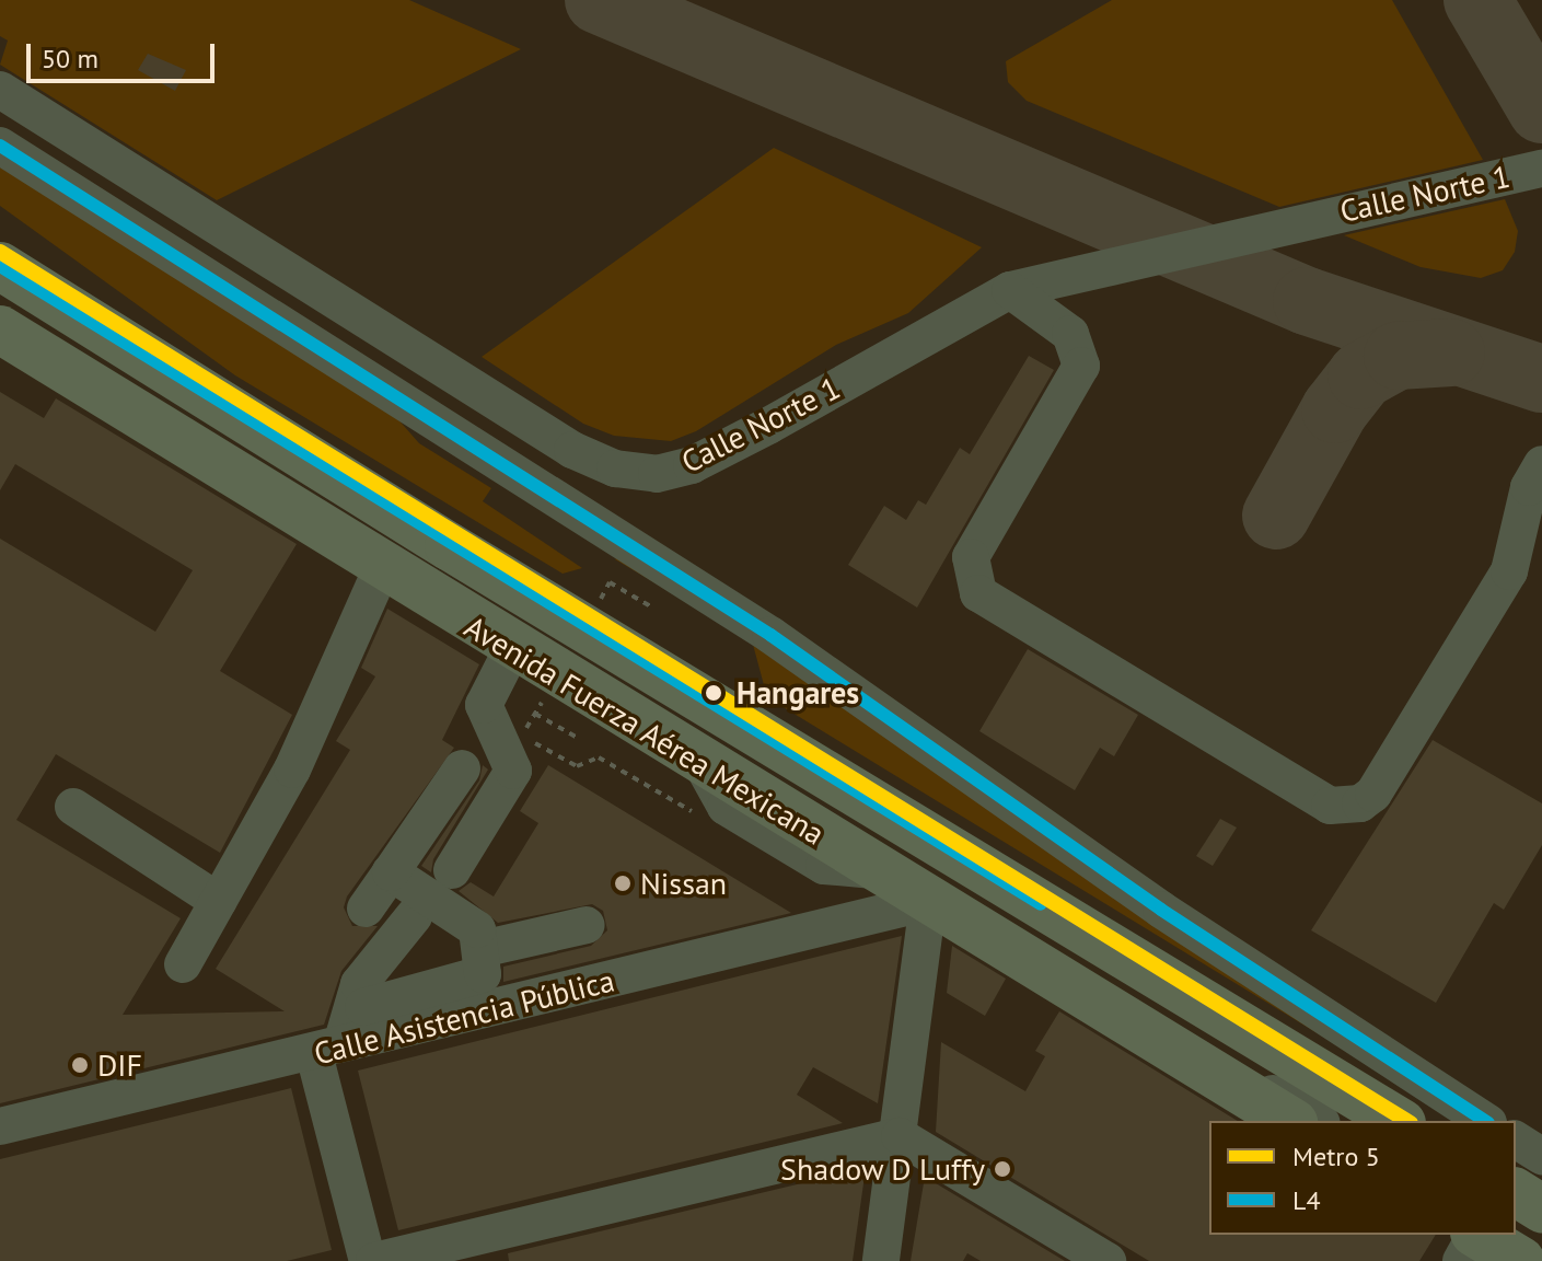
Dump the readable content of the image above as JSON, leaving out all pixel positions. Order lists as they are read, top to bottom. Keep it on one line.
{"streets":{"main road":["Avenida Fuerza Aérea Mexicana"],"street":["Calle Norte 1","Calle Asistencia Pública"]},"crossings":[["Avenida Fuerza Aérea Mexicana","Calle Asistencia Pública"]],"places":["Hangares","Nissan","DIF","Shadow D Luffy"],"lines":["transit line L4","metro line 5"],"legend":["Metro 5","L4"],"scale_bar":"50 m"}
